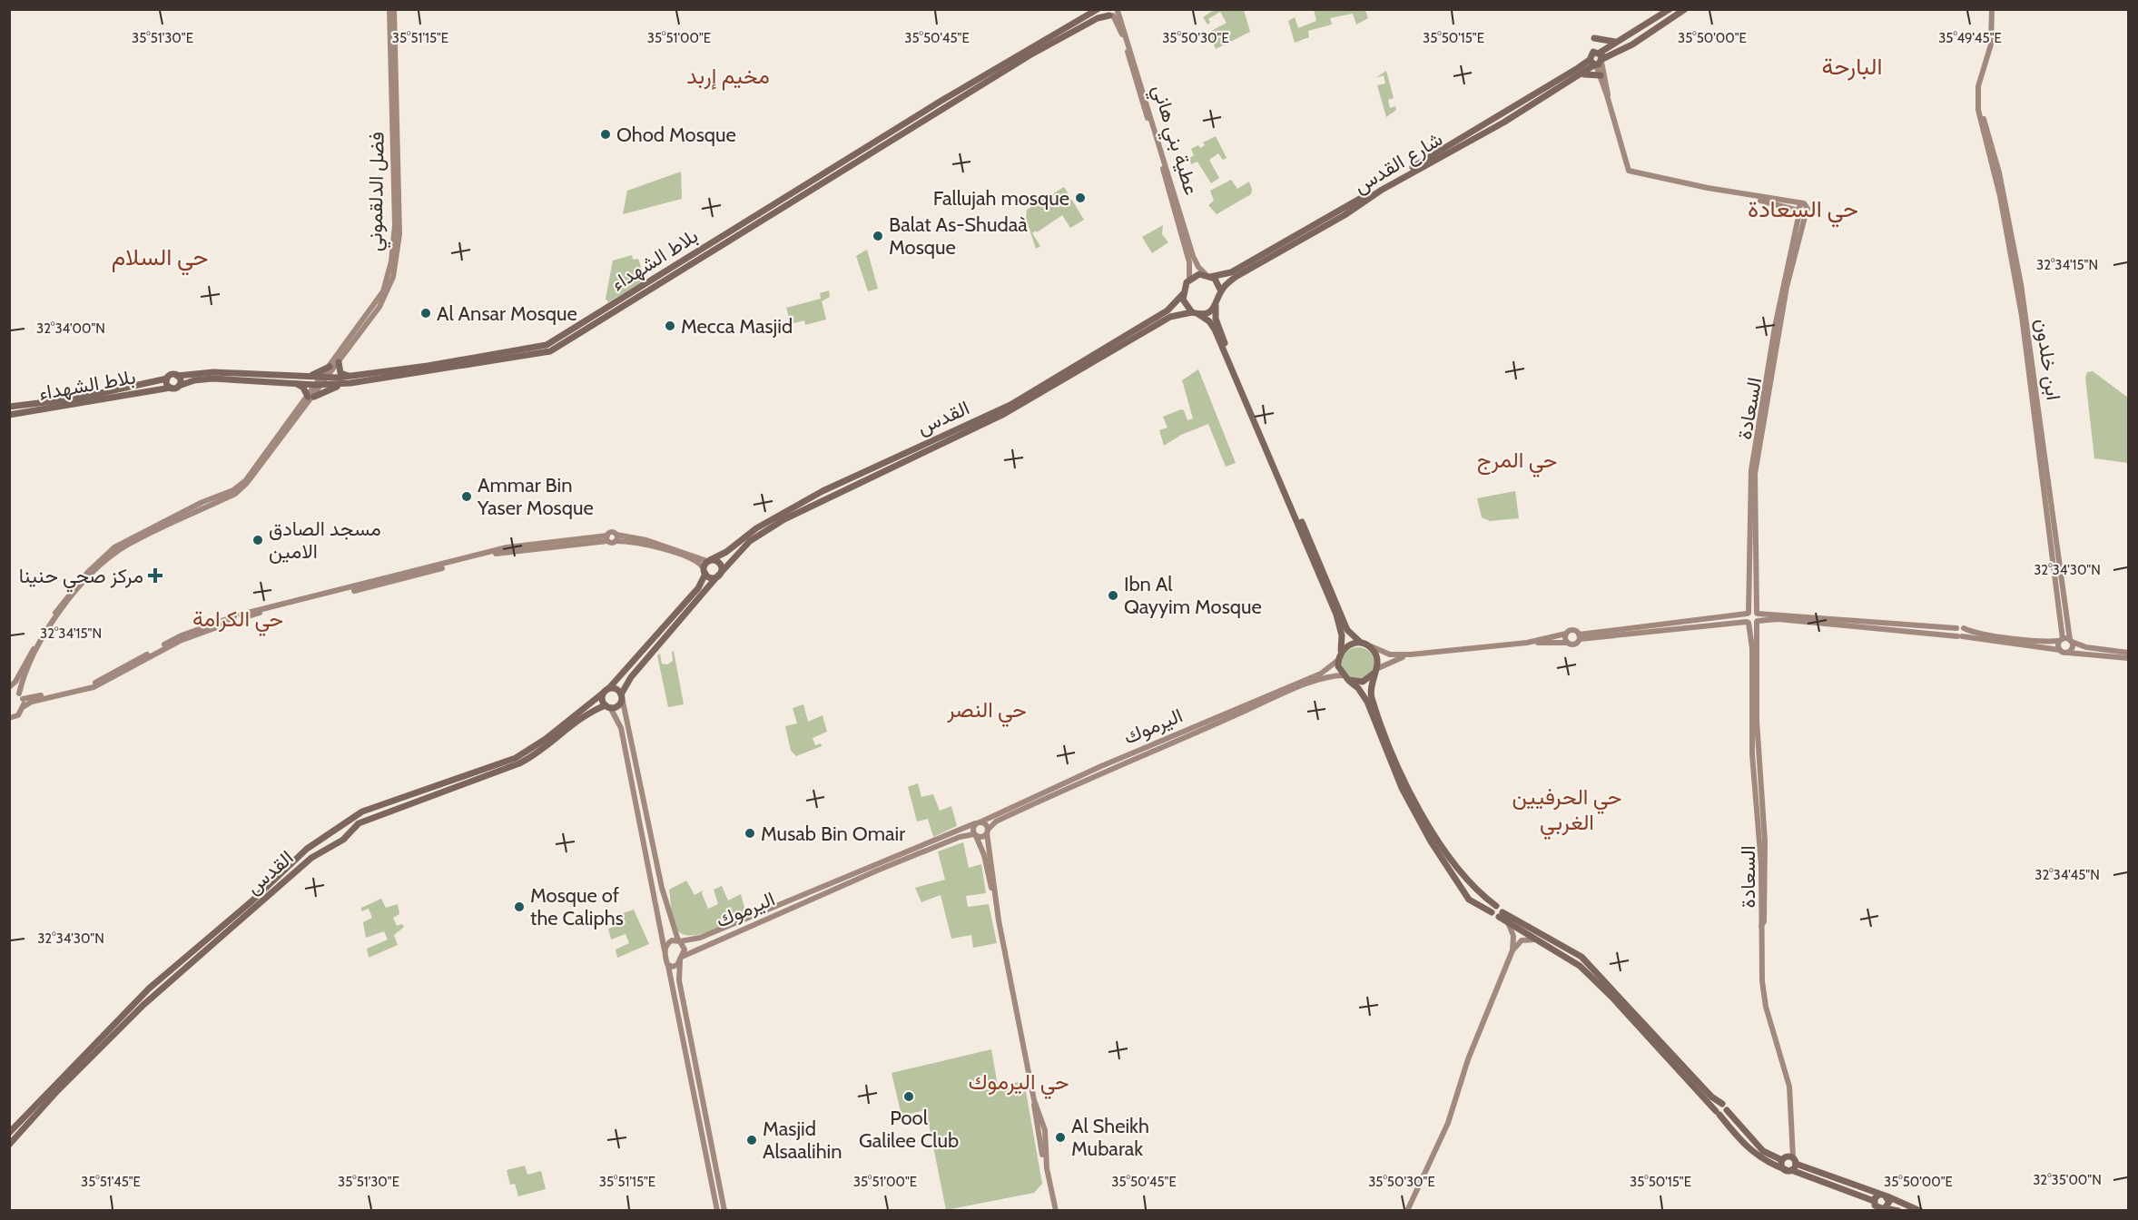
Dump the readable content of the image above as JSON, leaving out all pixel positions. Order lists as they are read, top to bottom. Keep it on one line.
{"streets":{"main road":["شارع القدس","بلاط الشهداء","القدس"],"street":["عطية بني هاني","فضل الدلقموني","ابن خلدون","السعادة","اليرموك"]},"crossings":[["عطية بني هاني","شارع القدس"],["عطية بني هاني","القدس"],["شارع القدس","القدس"],["فضل الدلقموني","بلاط الشهداء"]],"districts":["البارحة","مخيم إربد","حي السعادة","حي السلام","حي المرج","حي الكرامة","حي النصر","حي الحرفيين الغربي","حي اليرموك"],"places":{"other":["Ohod Mosque","Fallujah mosque","Balat As-Shudaà Mosque","Al Ansar Mosque","Mecca Masjid","Ammar Bin Yaser Mosque","مسجد الصادق الامين","Ibn Al Qayyim Mosque","Musab Bin Omair","Mosque of the Caliphs","Pool Galilee Club","Al Sheikh Mubarak","Masjid Alsaalihin"],"health":["مركز صحي حنينا"]},"coordinates":["35°51'30\"E","35°51'15\"E","35°51'00\"E","35°50'45\"E","35°50'30\"E","35°50'15\"E","35°50'00\"E","35°49'45\"E","32°34'15\"N","32°34'00\"N","32°34'30\"N","32°34'45\"N","32°35'00\"N","35°51'45\"E"]}
